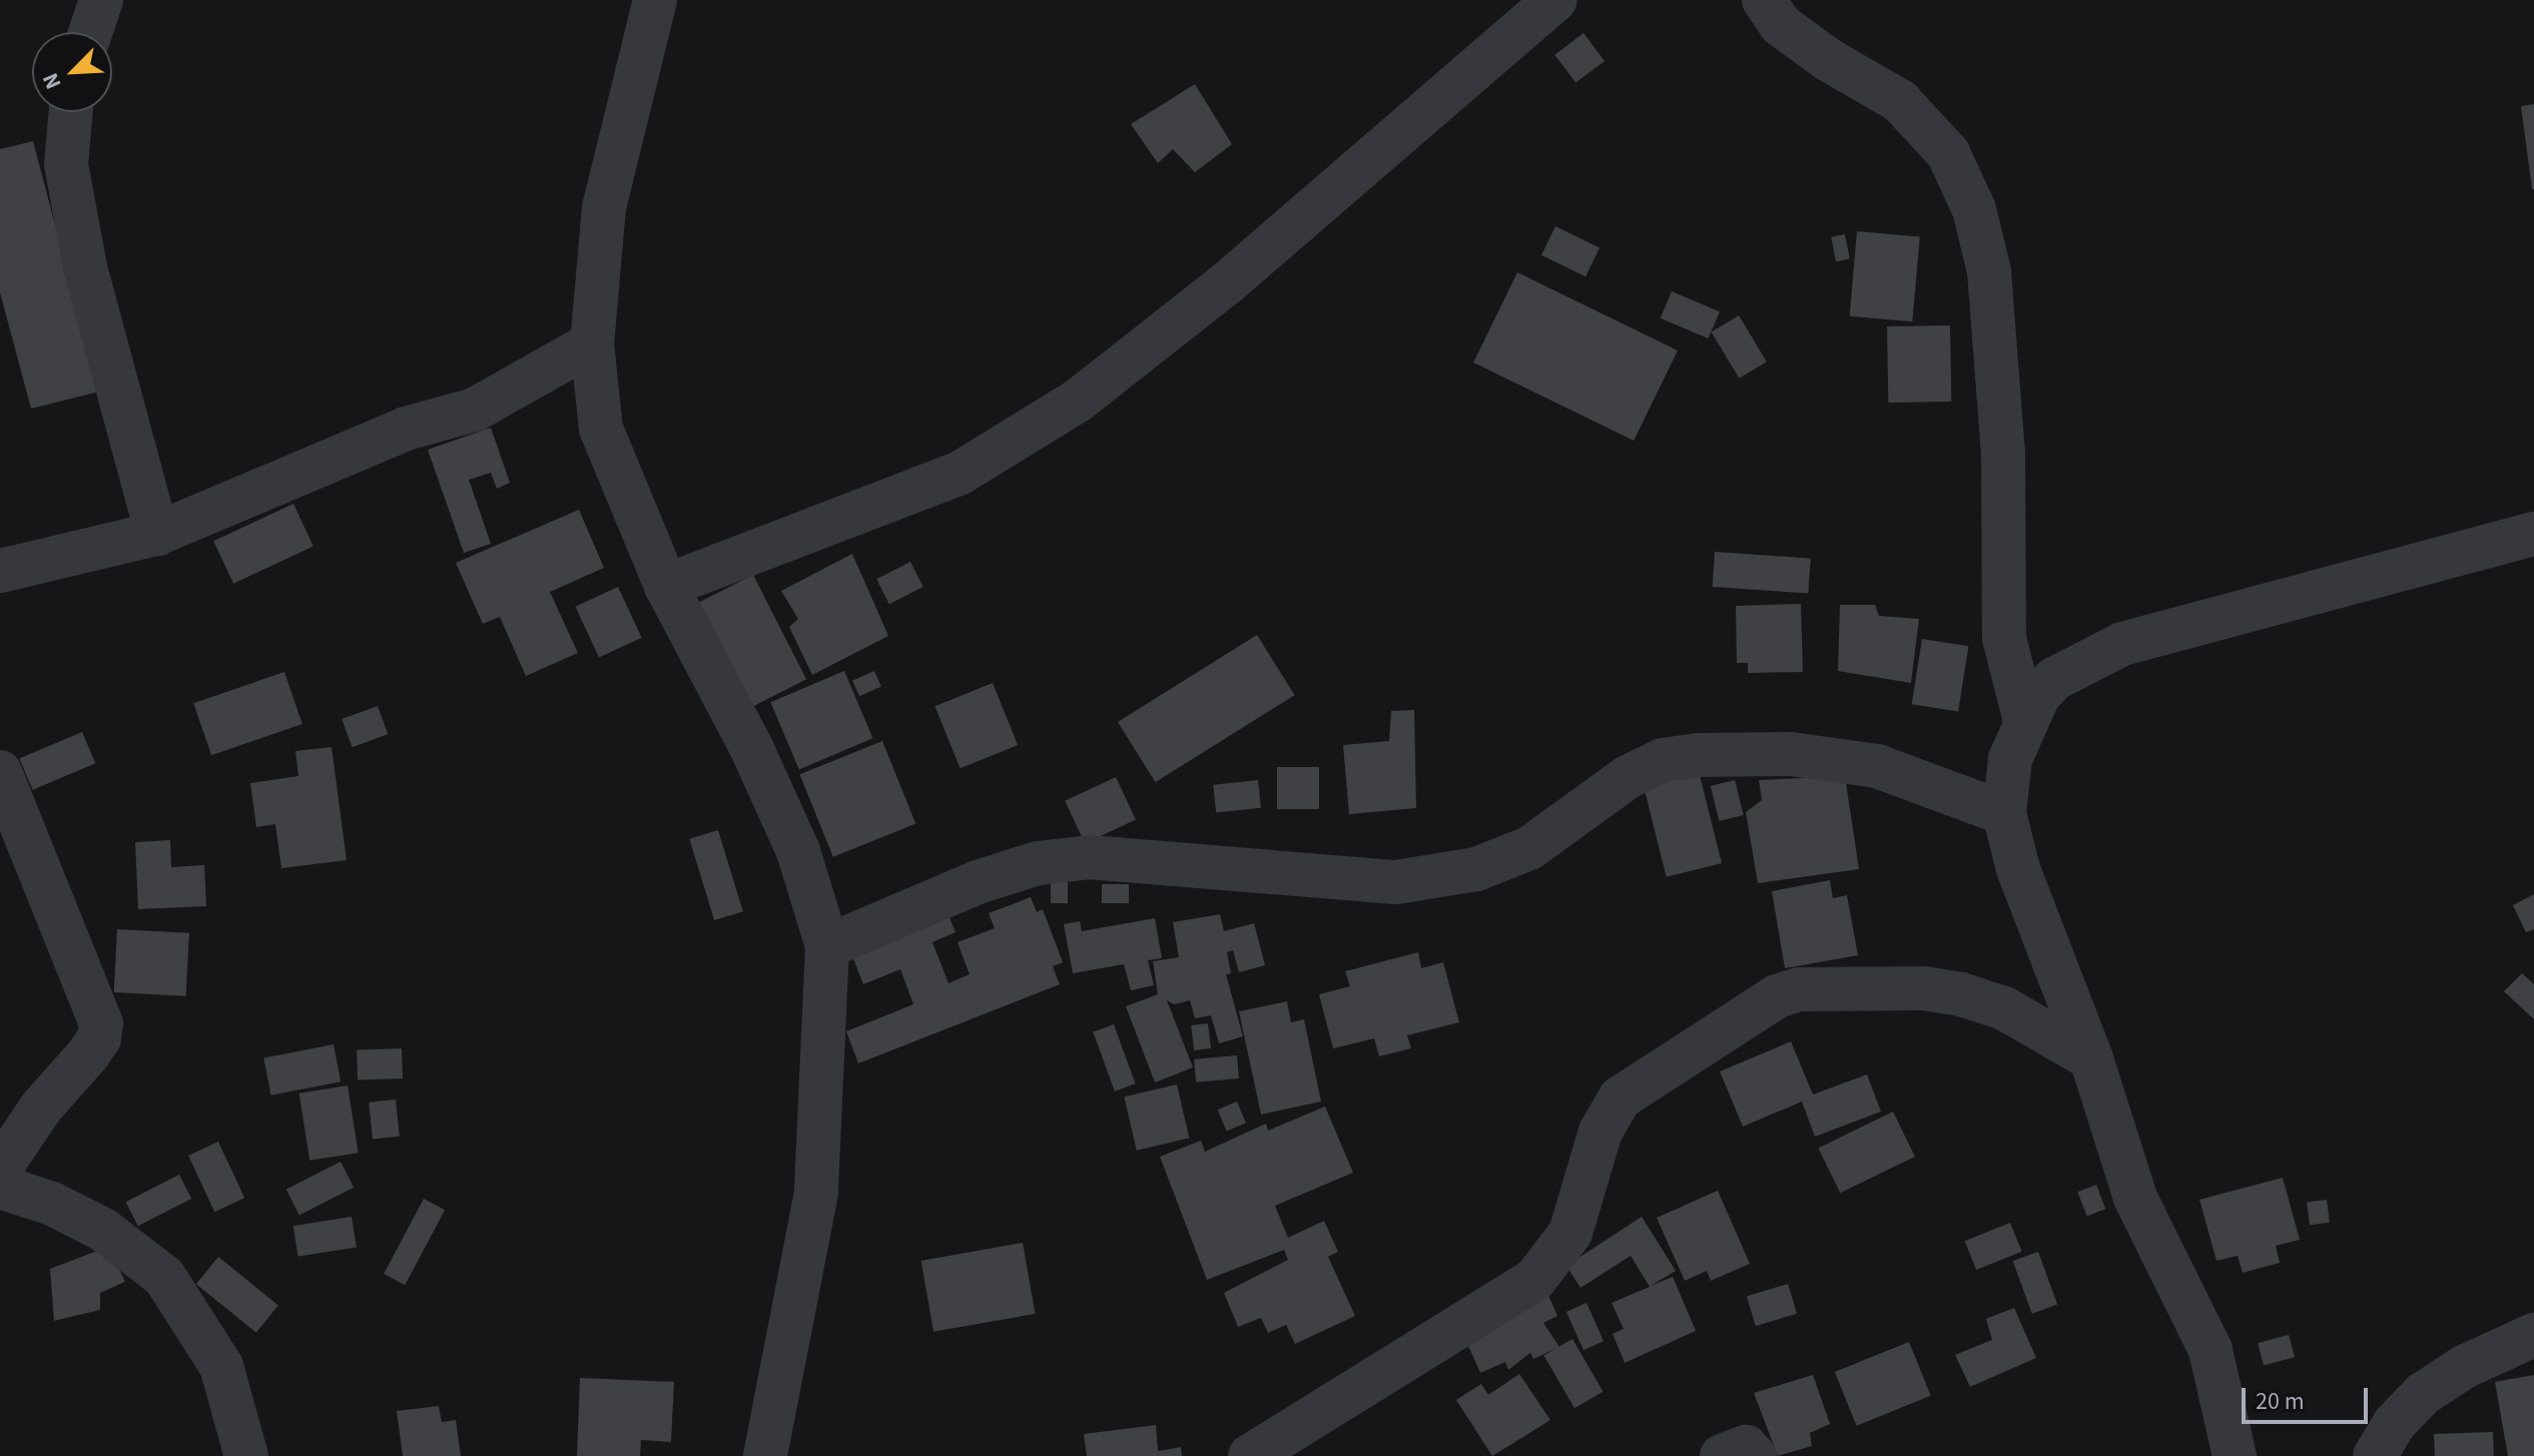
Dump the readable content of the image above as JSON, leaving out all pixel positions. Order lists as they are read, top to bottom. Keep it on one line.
{"scale_bar":"20 m","north":"bottom left"}
